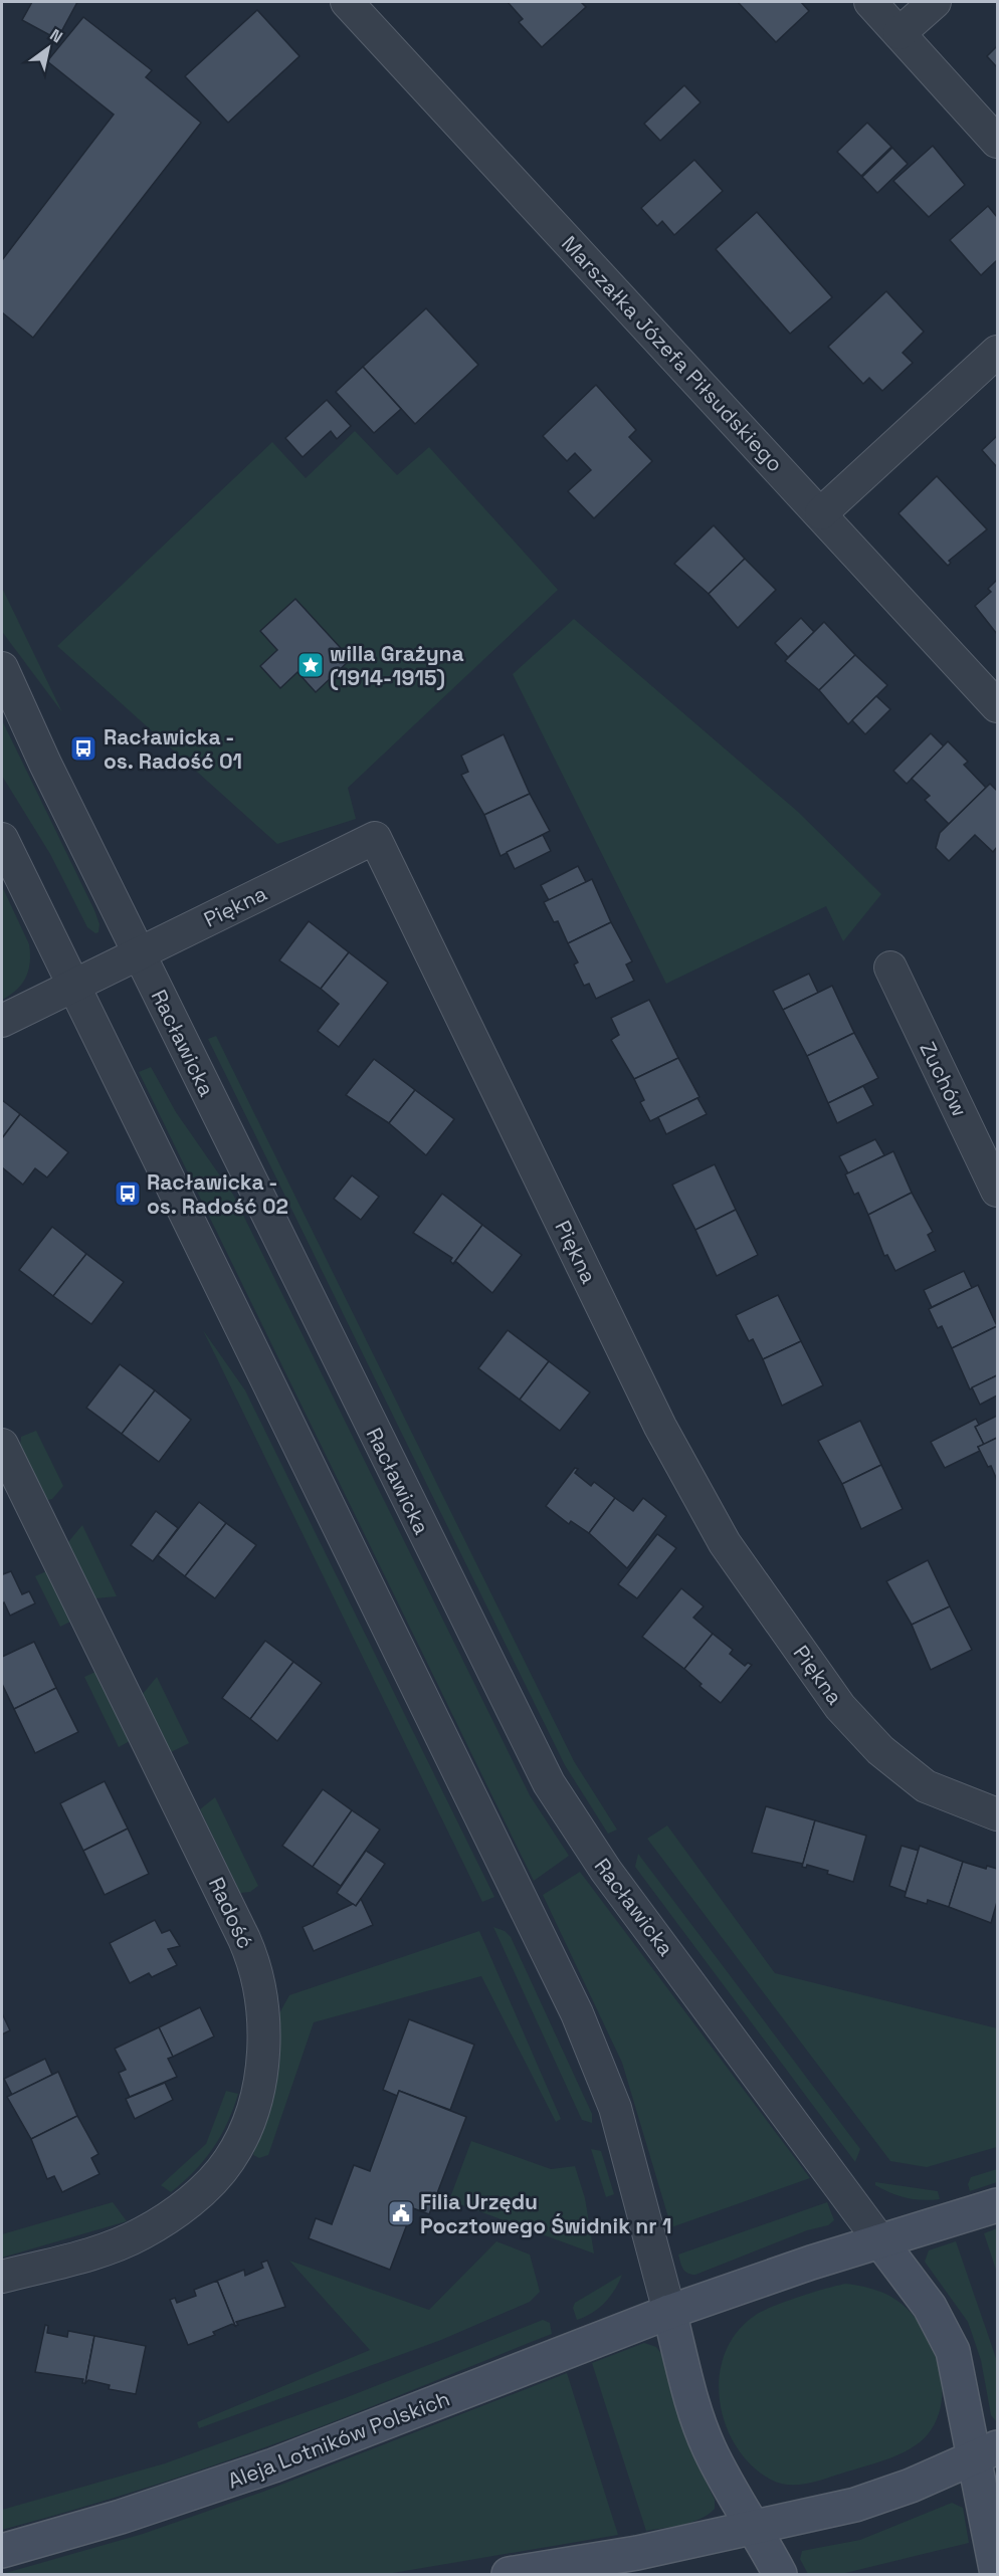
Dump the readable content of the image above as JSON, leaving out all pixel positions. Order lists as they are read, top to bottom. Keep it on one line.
{"streets":{"street":["Marszałka Józefa Piłsudskiego","Piękna","Racławicka","Zuchów","Radość","Aleja Lotników Polskich"]},"crossings":[["Piękna","Racławicka"],["Racławicka","Aleja Lotników Polskich"]],"places":{"place":["willa Grażyna (1914-1915)"],"bus stop":["Racławicka - os. Radość 01","Racławicka - os. Radość 02"],"public building":["Filia Urzędu Pocztowego Świdnik nr 1"]},"north":"top right"}
